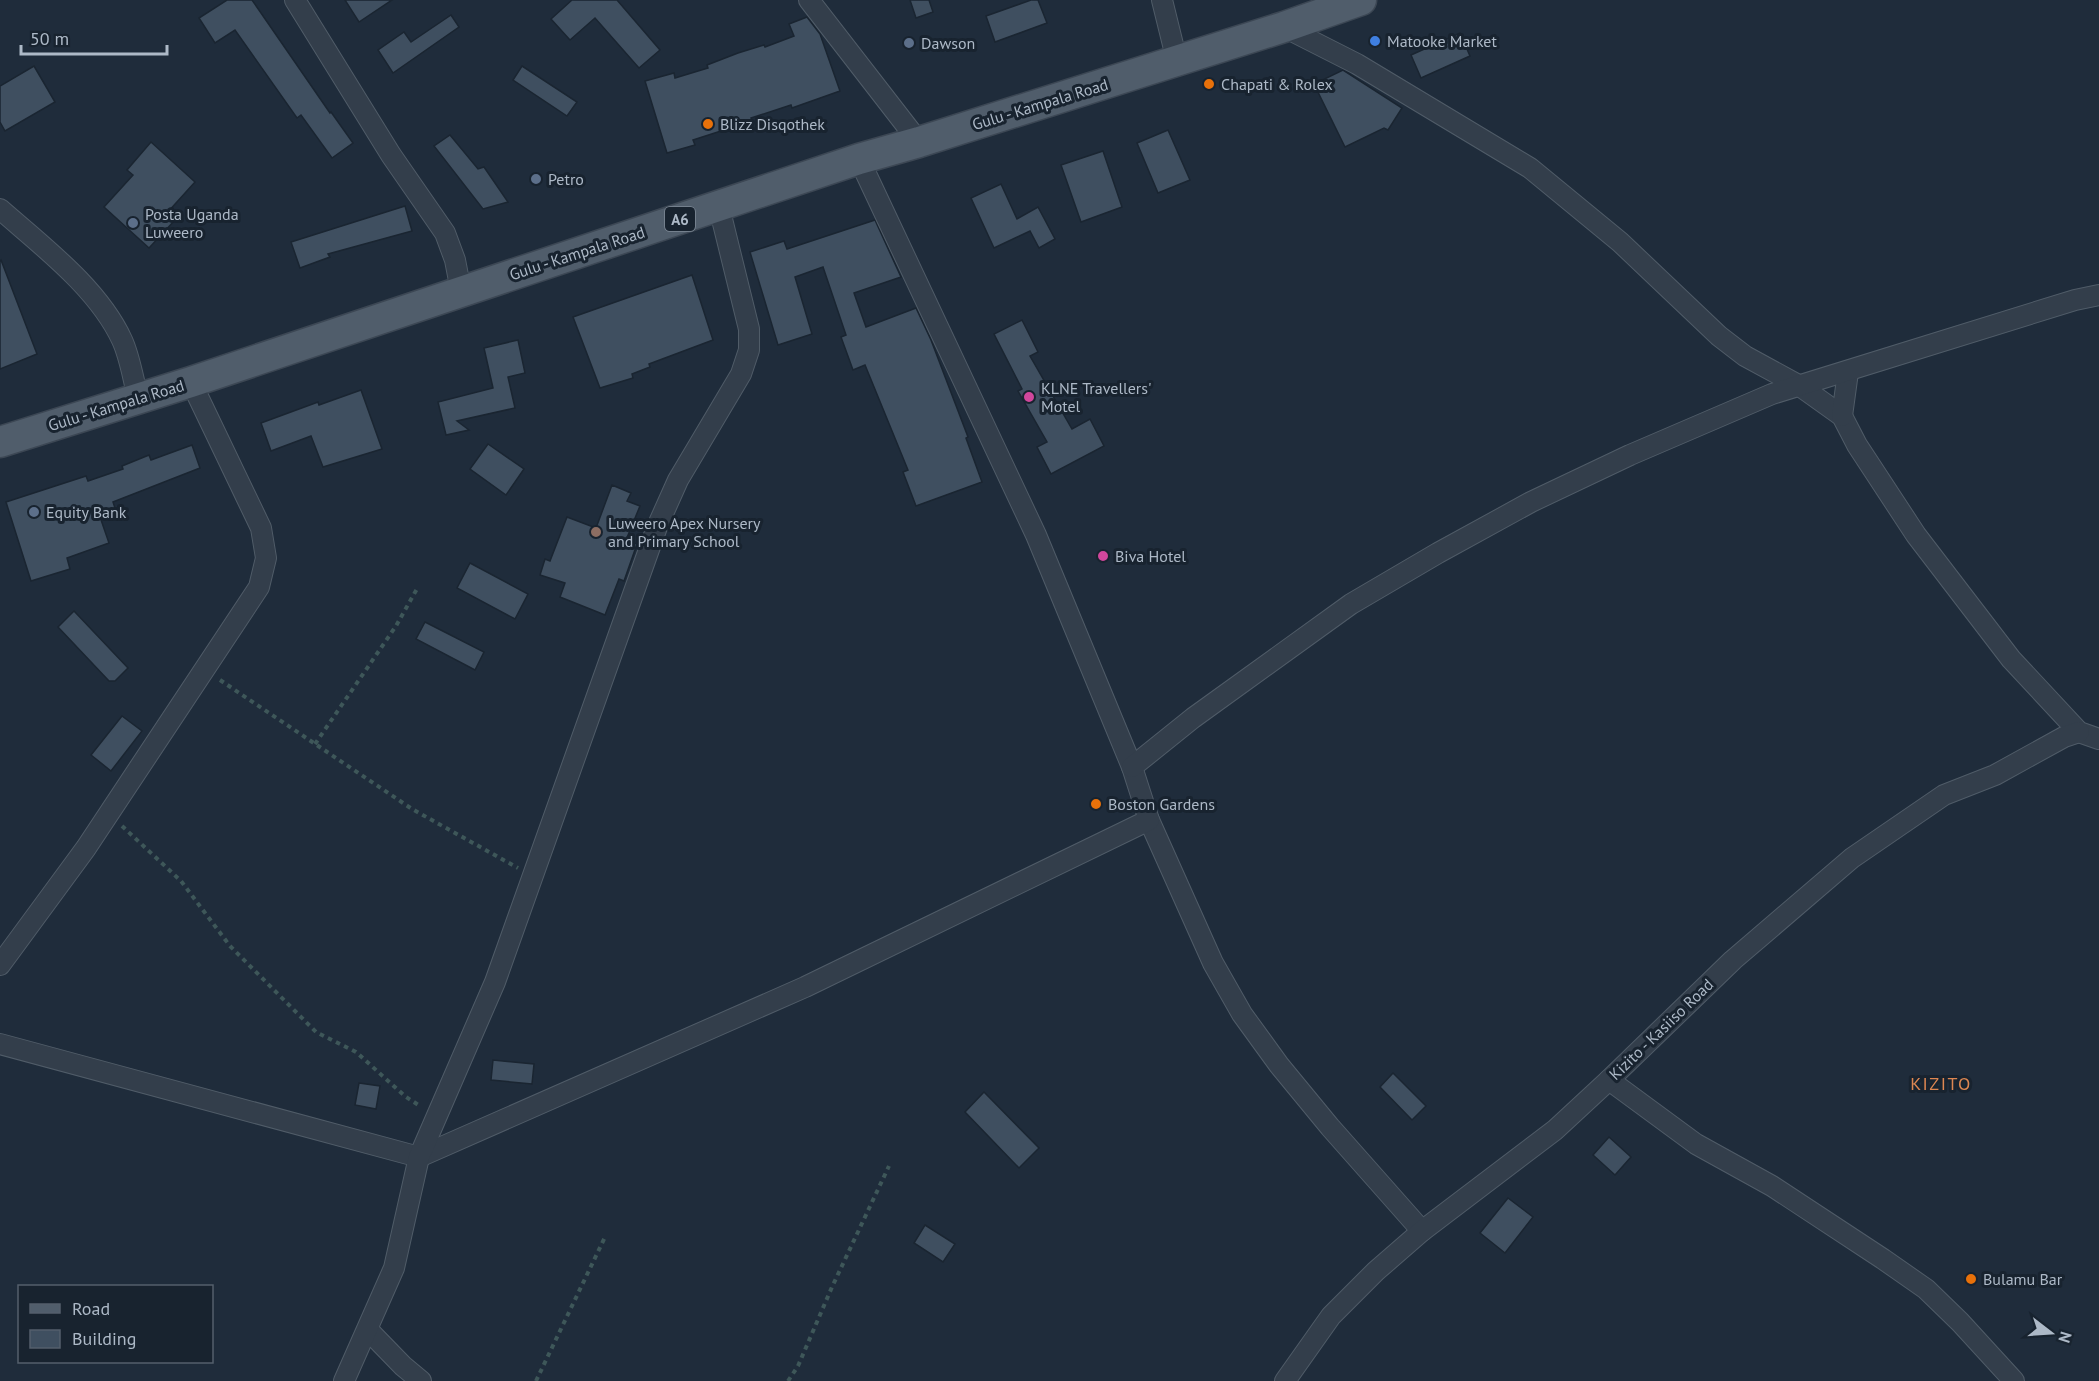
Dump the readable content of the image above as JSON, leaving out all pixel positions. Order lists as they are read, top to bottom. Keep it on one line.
{"streets":{"main road":["Gulu - Kampala Road","A6"],"street":["Kizito - Kasiiso Road"]},"districts":["KIZITO"],"places":["Matooke Market","Dawson","Chapati & Rolex","Blizz Disqothek","Petro","Posta Uganda Luweero","KLNE Travellers' Motel","Equity Bank","Luweero Apex Nursery and Primary School","Biva Hotel","Boston Gardens","Bulamu Bar"],"legend":["Road","Building"],"scale_bar":"50 m","north":"right"}
